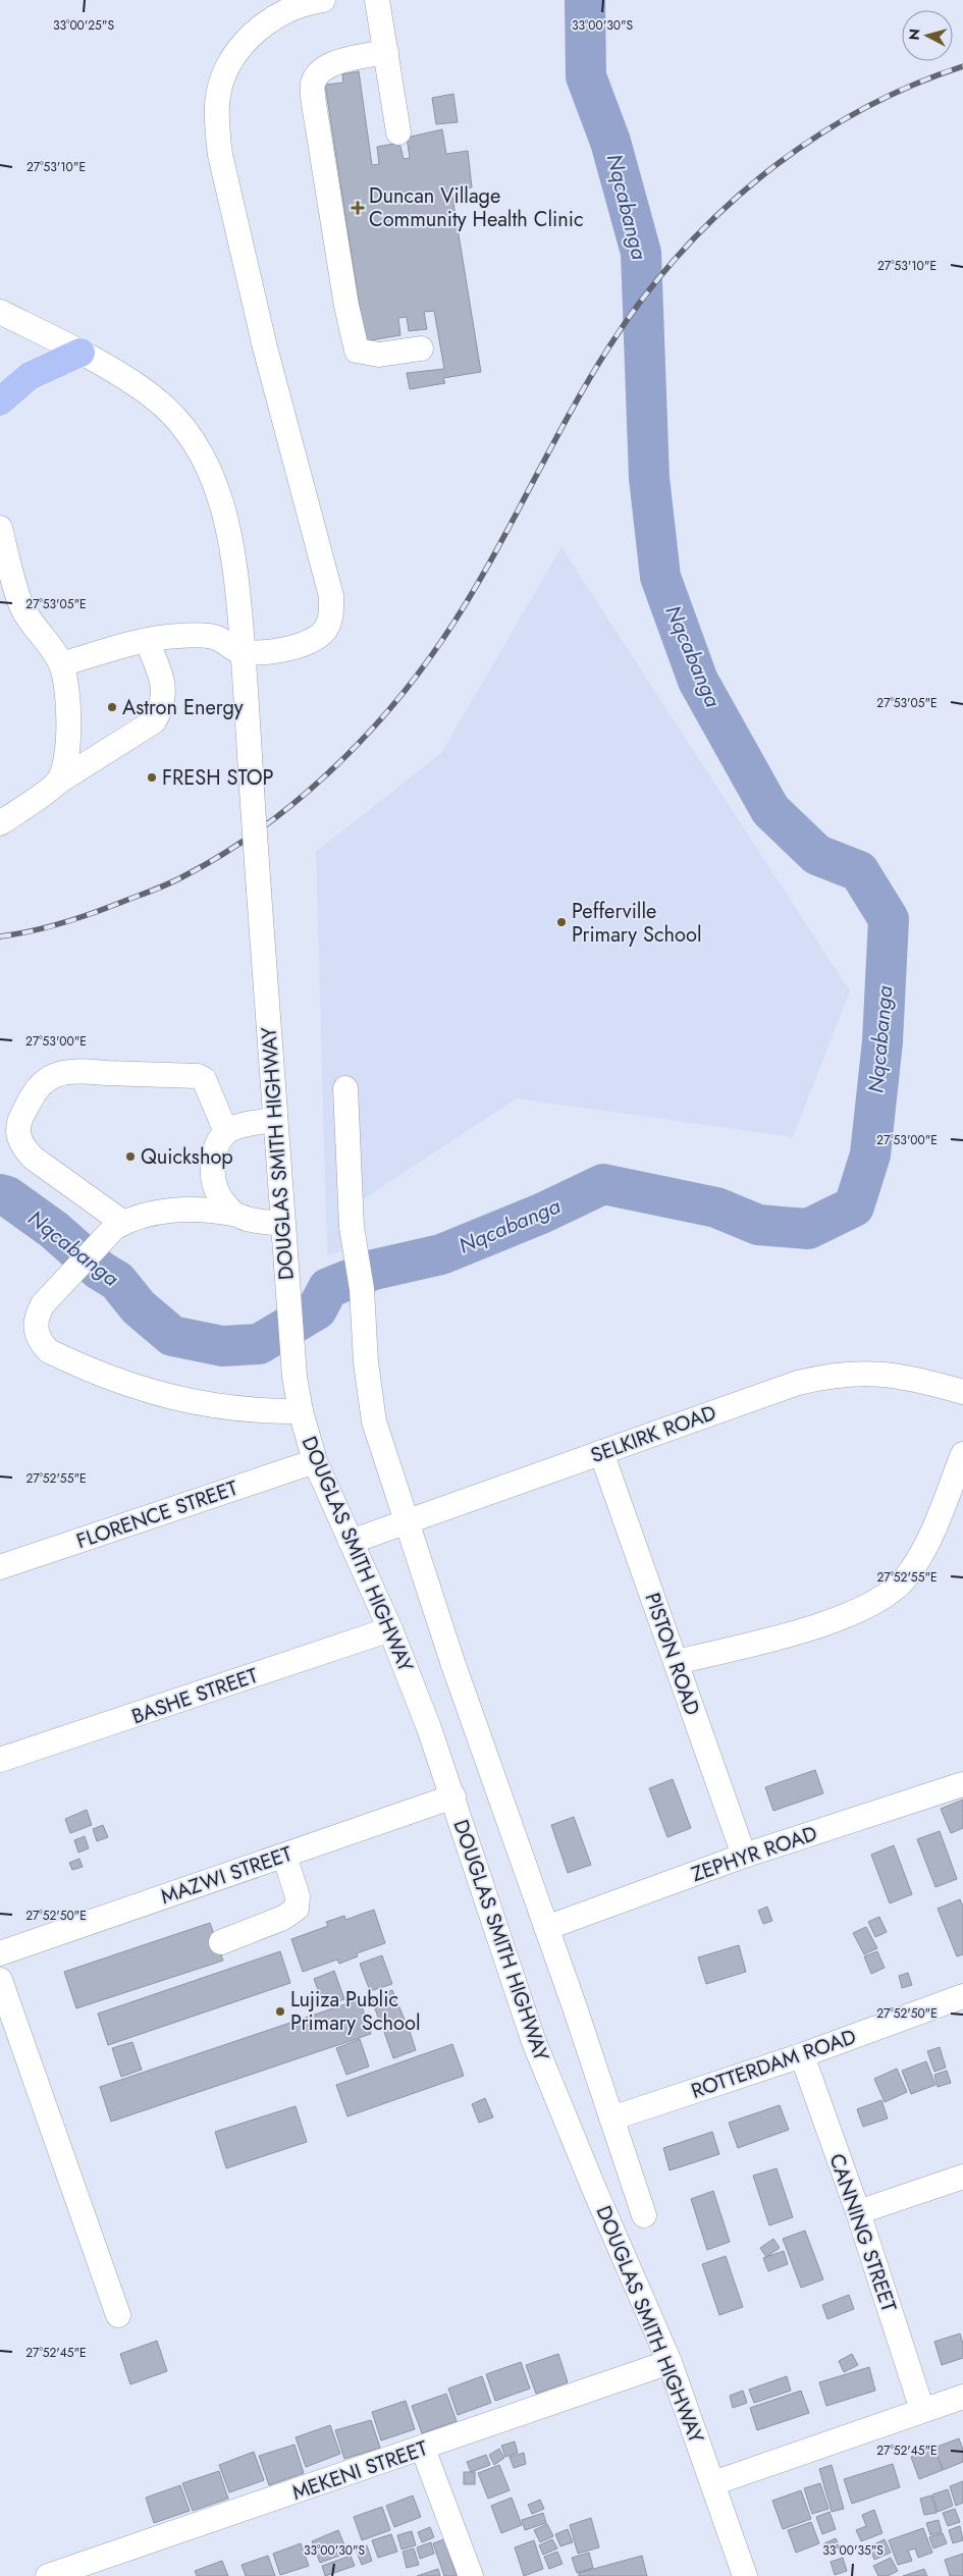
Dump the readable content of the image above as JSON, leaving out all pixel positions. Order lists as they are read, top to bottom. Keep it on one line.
{"streets":{"street":["DOUGLAS SMITH HIGHWAY","SELKIRK ROAD","FLORENCE STREET","PISTON ROAD","BASHE STREET","ZEPHYR ROAD","MAZWI STREET","ROTTERDAM ROAD","CANNING STREET","MEKENI STREET"]},"crossings":[["DOUGLAS SMITH HIGHWAY","SELKIRK ROAD"],["DOUGLAS SMITH HIGHWAY","FLORENCE STREET"],["DOUGLAS SMITH HIGHWAY","BASHE STREET"],["DOUGLAS SMITH HIGHWAY","MAZWI STREET"],["DOUGLAS SMITH HIGHWAY","MEKENI STREET"],["SELKIRK ROAD","PISTON ROAD"],["PISTON ROAD","ZEPHYR ROAD"],["ROTTERDAM ROAD","CANNING STREET"]],"water":["Nqcabanga"],"places":{"health":["Duncan Village Community Health Clinic"],"other":["Astron Energy","FRESH STOP","Pefferville Primary School","Quickshop","Lujiza Public Primary School"]},"north":"left","coordinates":["33°00'25\"S","33°00'30\"S","27°53'10\"E","27°53'05\"E","27°53'00\"E","27°52'55\"E","27°52'50\"E","27°52'45\"E","33°00'35\"S"]}
